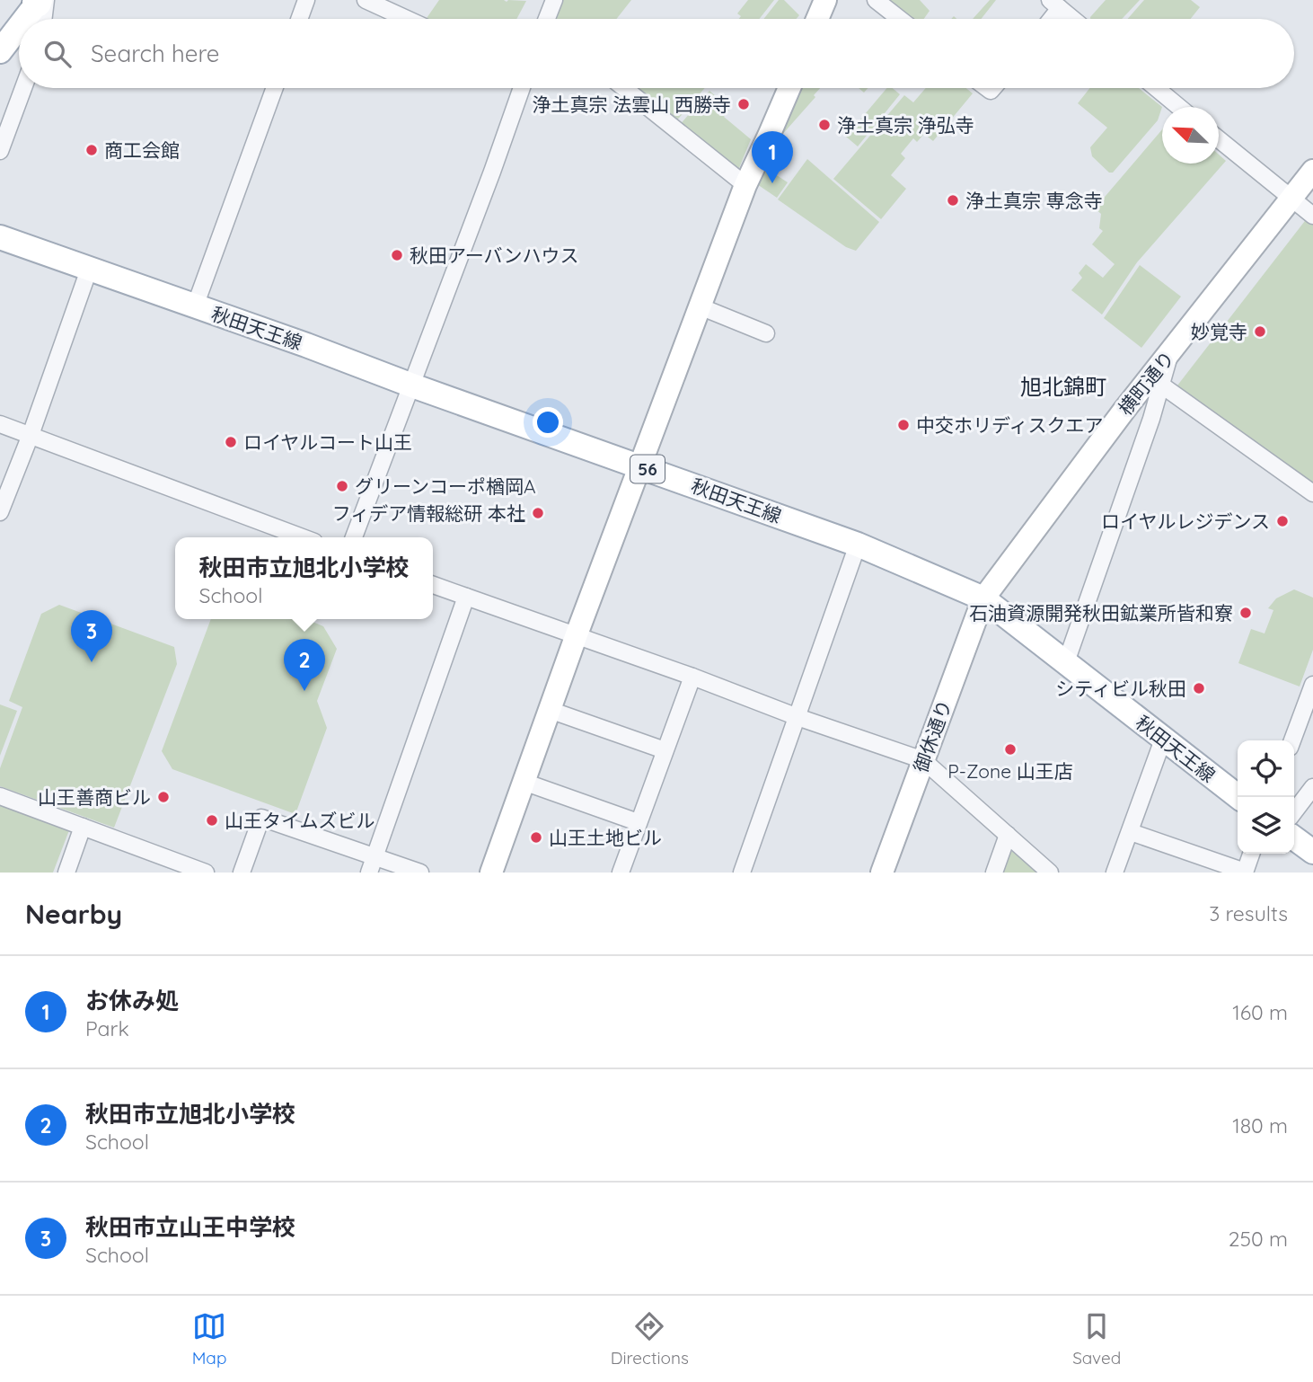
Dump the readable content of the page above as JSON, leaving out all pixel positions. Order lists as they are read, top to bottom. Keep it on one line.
{"streets":{"main road":["秋田天王線","56"],"street":["横町通り","御休通り"]},"crossings":[["秋田天王線","横町通り"],["秋田天王線","御休通り"],["横町通り","御休通り"]],"districts":["旭北錦町"],"places":["浄土真宗 法雲山 西勝寺","浄土真宗 浄弘寺","商工会館","浄土真宗 専念寺","秋田アーバンハウス","妙覚寺","中交ホリディスクエア","ロイヤルコート山王","グリーンコーポ楢岡A","フィデア情報総研 本社","ロイヤルレジデンス","石油資源開発秋田鉱業所皆和寮","シティビル秋田","P-Zone 山王店","山王善商ビル","山王タイムズビル","山王土地ビル"],"north":"top left","page":{"search":"Search here","pins":["1","3","2"],"popup":["秋田市立旭北小学校","School"],"heading":["Nearby","3 results"],"list":[{"mark":"1","name":"お休み処","note":"Park","value":"160 m"},{"mark":"2","name":"秋田市立旭北小学校","note":"School","value":"180 m"},{"mark":"3","name":"秋田市立山王中学校","note":"School","value":"250 m"}],"nav":["Map","Directions","Saved"]}}
